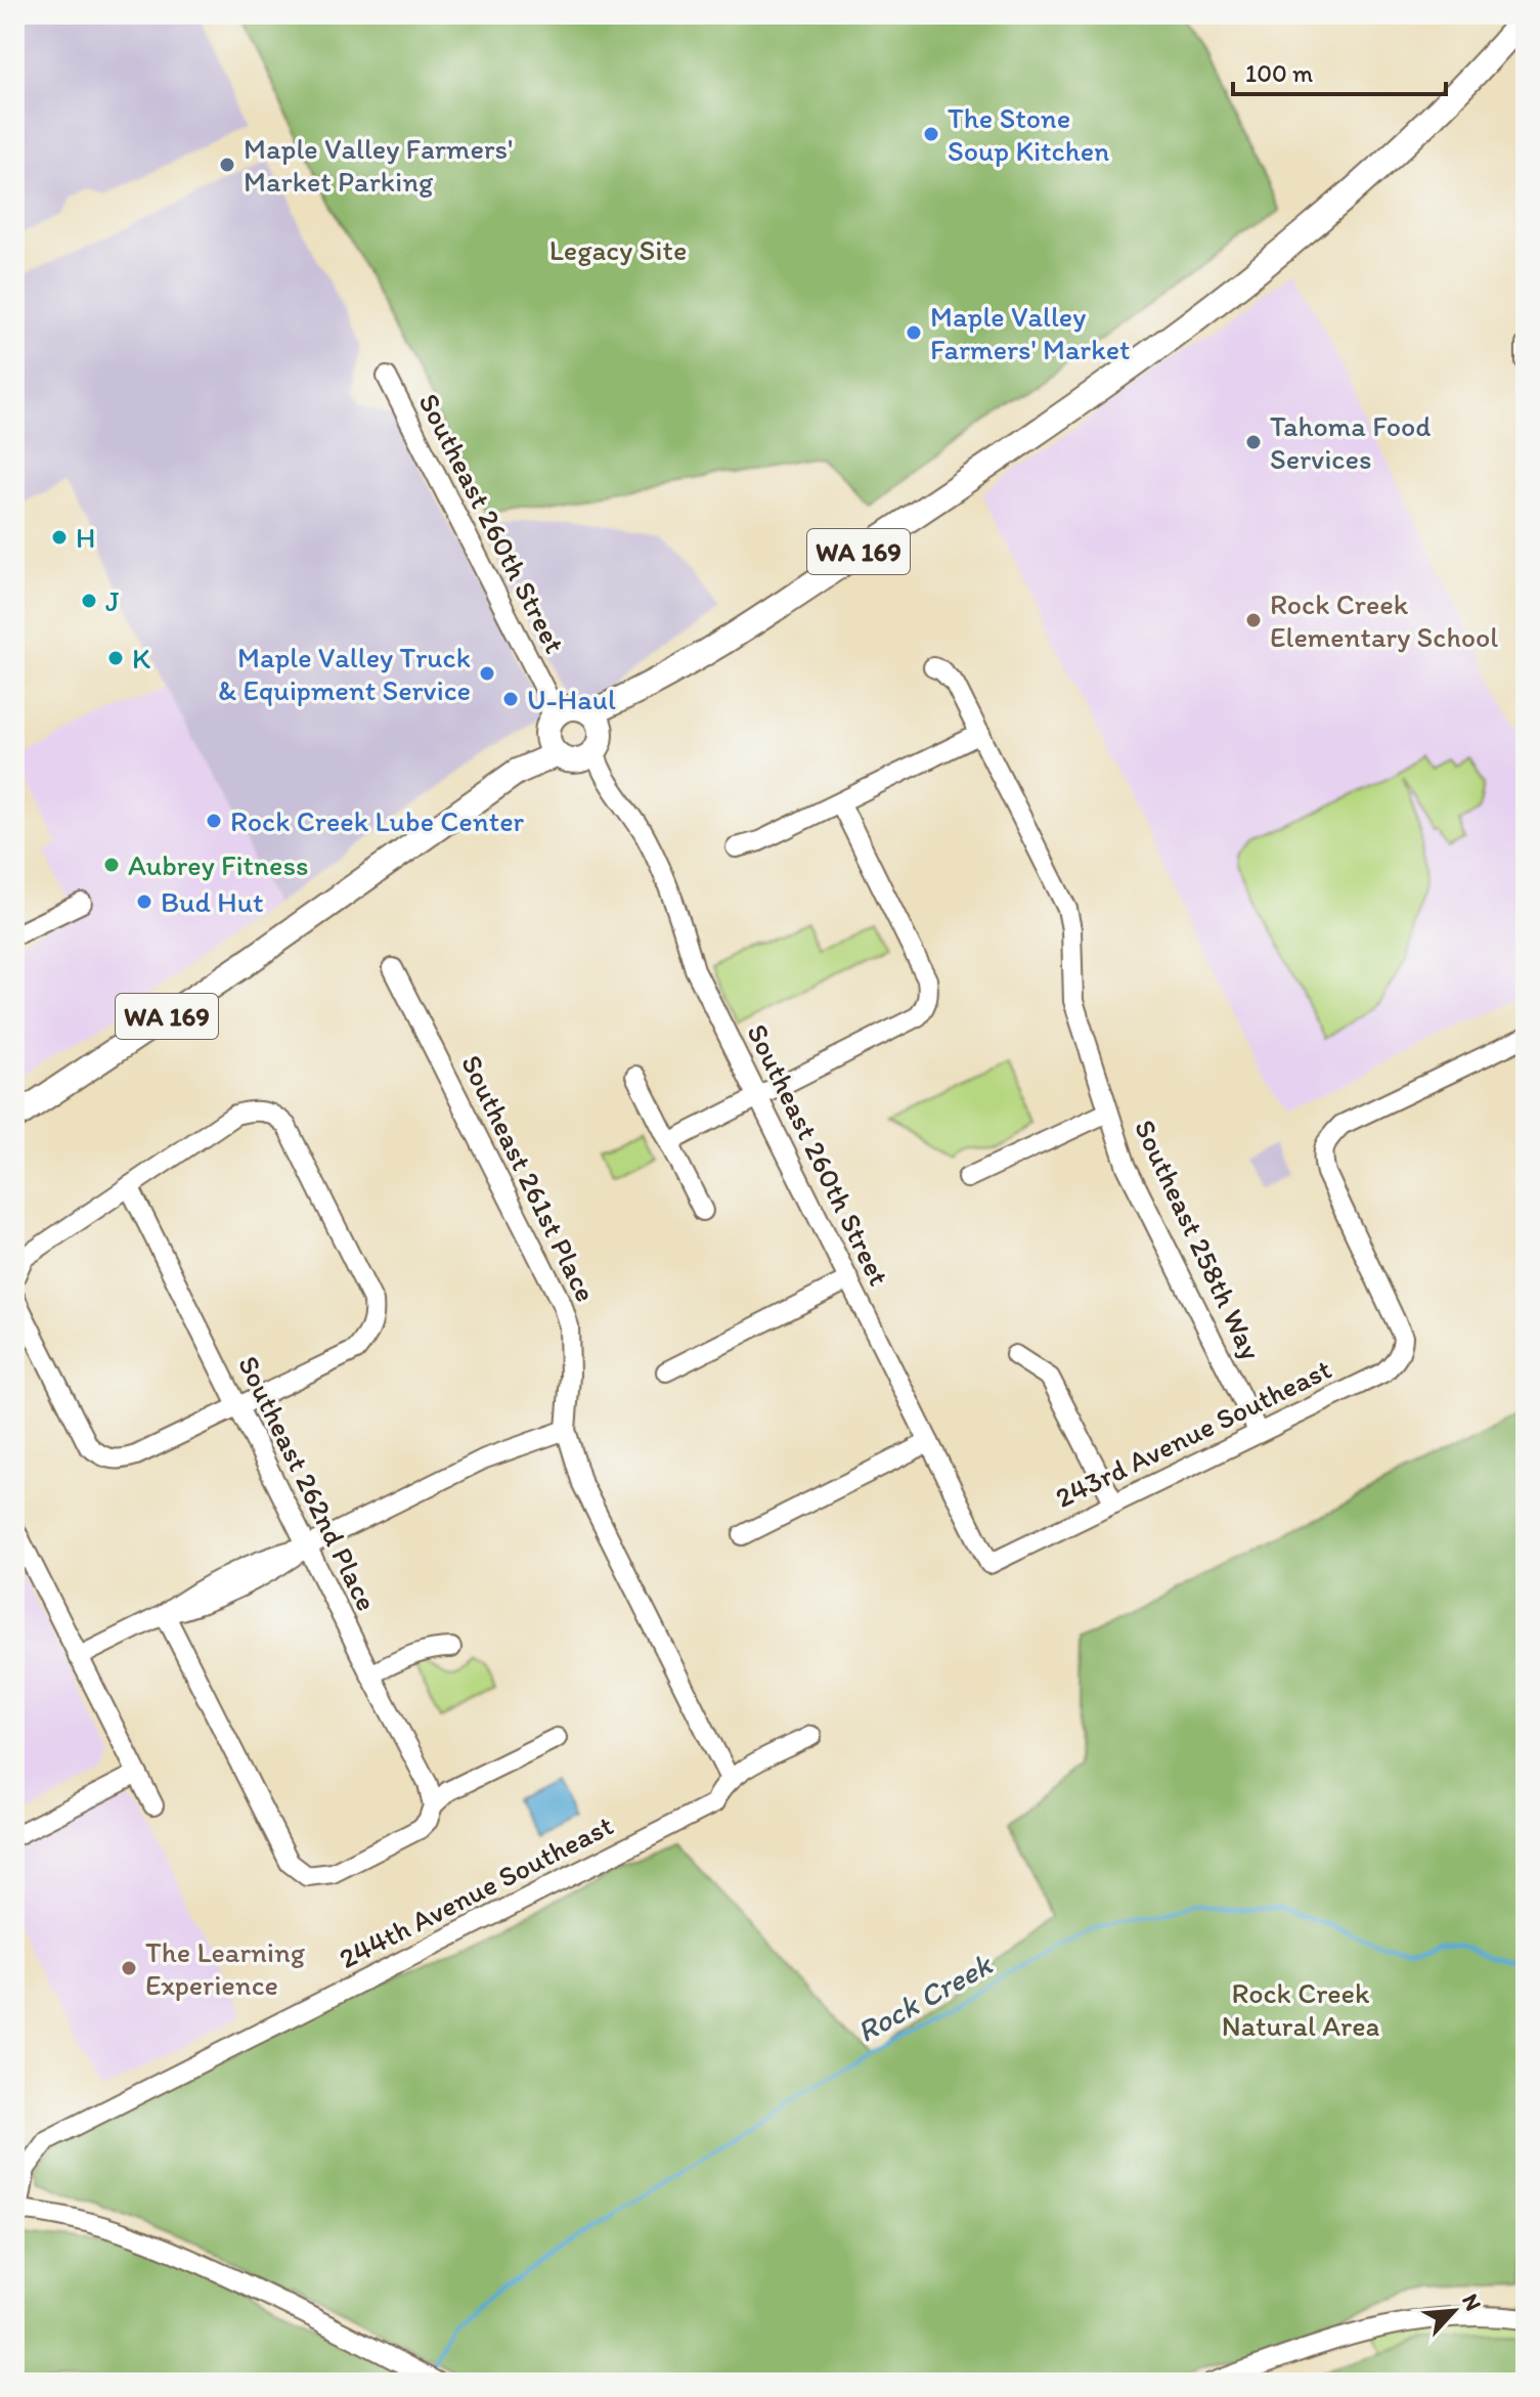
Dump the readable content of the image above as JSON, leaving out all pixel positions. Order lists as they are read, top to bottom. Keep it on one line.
{"streets":{"main road":["WA 169"],"street":["Southeast 260th Street","Southeast 261st Place","Southeast 258th Way","243rd Avenue Southeast","Southeast 262nd Place","244th Avenue Southeast"]},"crossings":[["Southeast 260th Street","WA 169"],["Southeast 260th Street","243rd Avenue Southeast"],["Southeast 261st Place","244th Avenue Southeast"],["Southeast 258th Way","243rd Avenue Southeast"]],"water":["Rock Creek"],"parks":["Legacy Site","Rock Creek Natural Area"],"places":["The Stone Soup Kitchen","Maple Valley Farmers' Market Parking","Maple Valley Farmers' Market","Tahoma Food Services","H","J","Rock Creek Elementary School","K","Maple Valley Truck & Equipment Service","U-Haul","Rock Creek Lube Center","Aubrey Fitness","Bud Hut","The Learning Experience"],"scale_bar":"100 m","north":"top right"}
